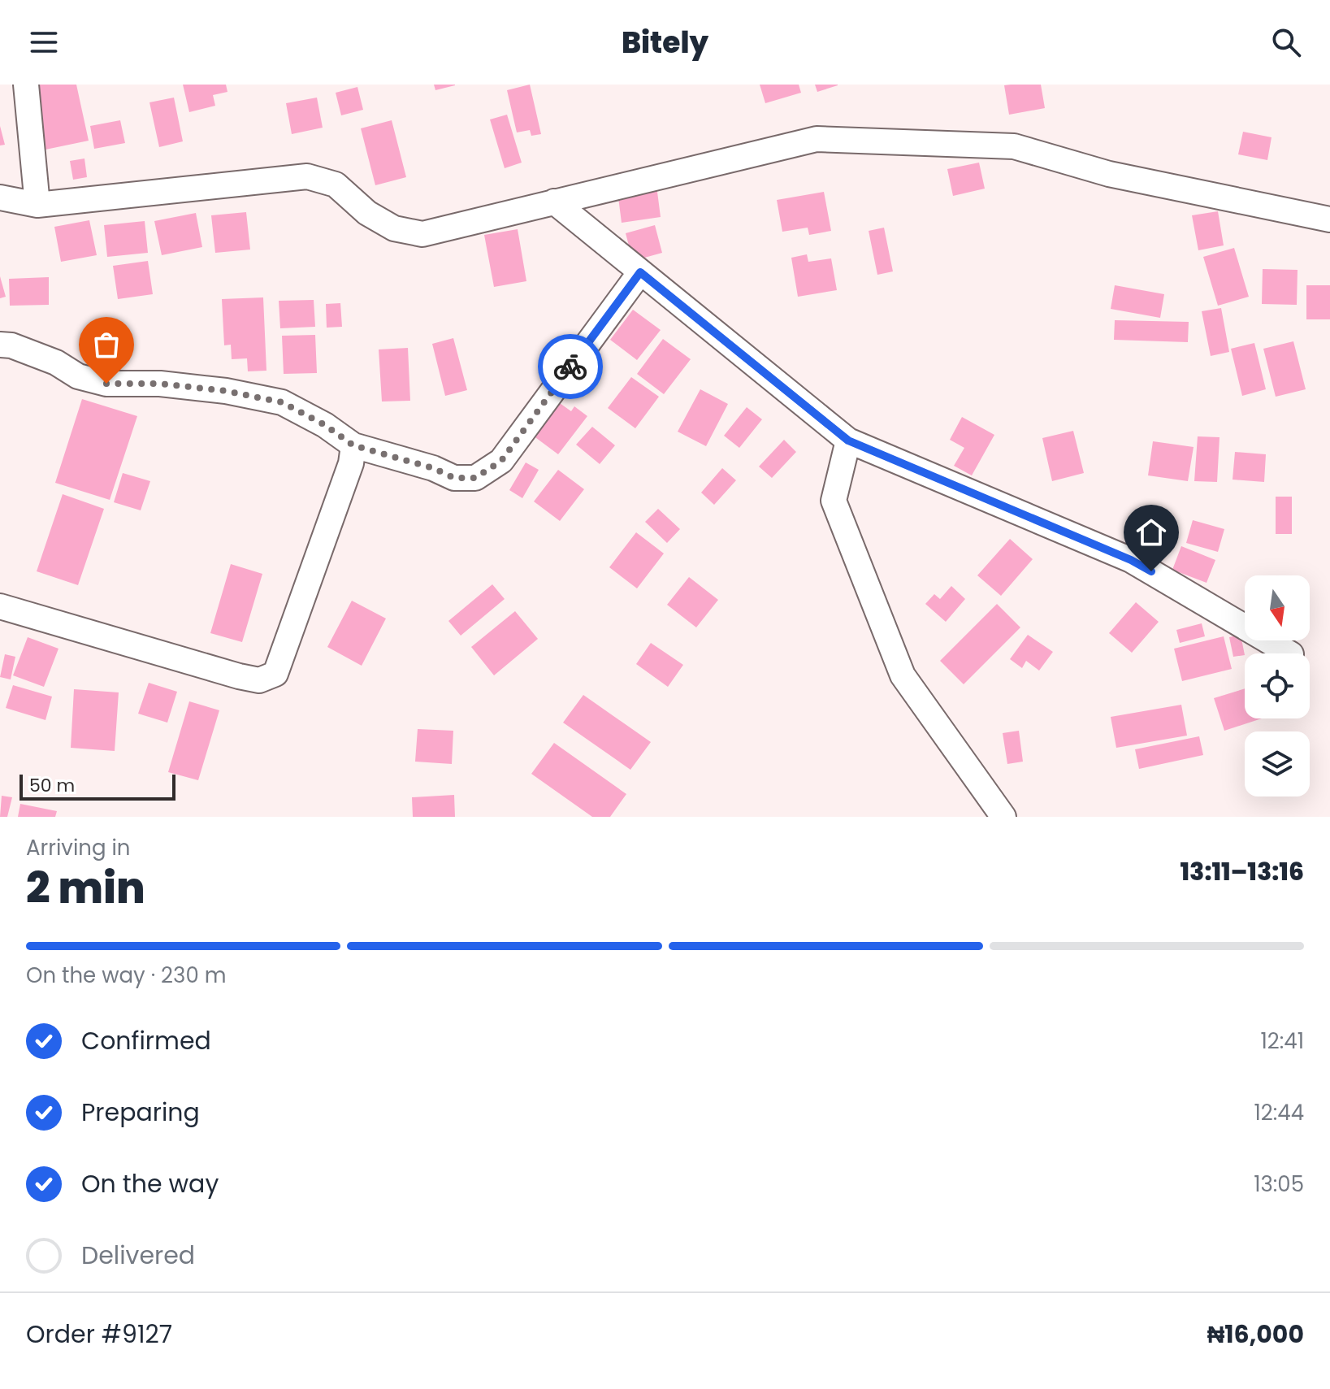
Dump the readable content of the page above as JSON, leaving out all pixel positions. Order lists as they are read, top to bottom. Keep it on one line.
{"scale_bar":"50 m","north":"bottom","page":{"header":"Bitely","scale":"50 m","heading":["2 min","Arriving in","13:11–13:16"],"panel":["Order #9127","₦16,000"],"bar":"On the way · 230 m","list":[["Confirmed","12:41"],["Preparing","12:44"],["On the way","13:05"],"Delivered"]}}
